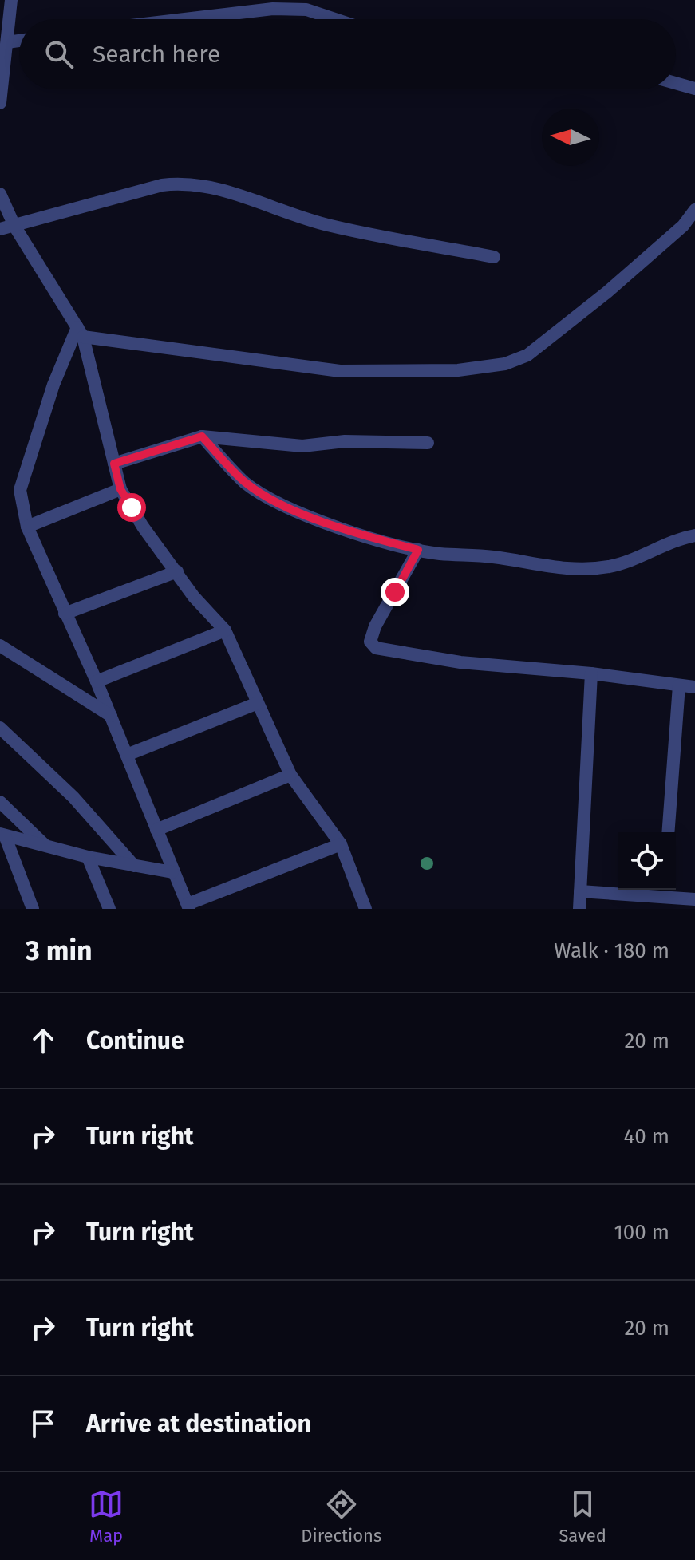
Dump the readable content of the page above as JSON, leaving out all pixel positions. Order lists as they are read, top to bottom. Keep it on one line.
{"north":"left","page":{"search":"Search here","heading":["3 min","Walk · 180 m"],"list":[["Continue","20 m"],["Turn right","40 m"],["Turn right","100 m"],["Turn right","20 m"],"Arrive at destination"],"nav":["Map","Directions","Saved"]}}
